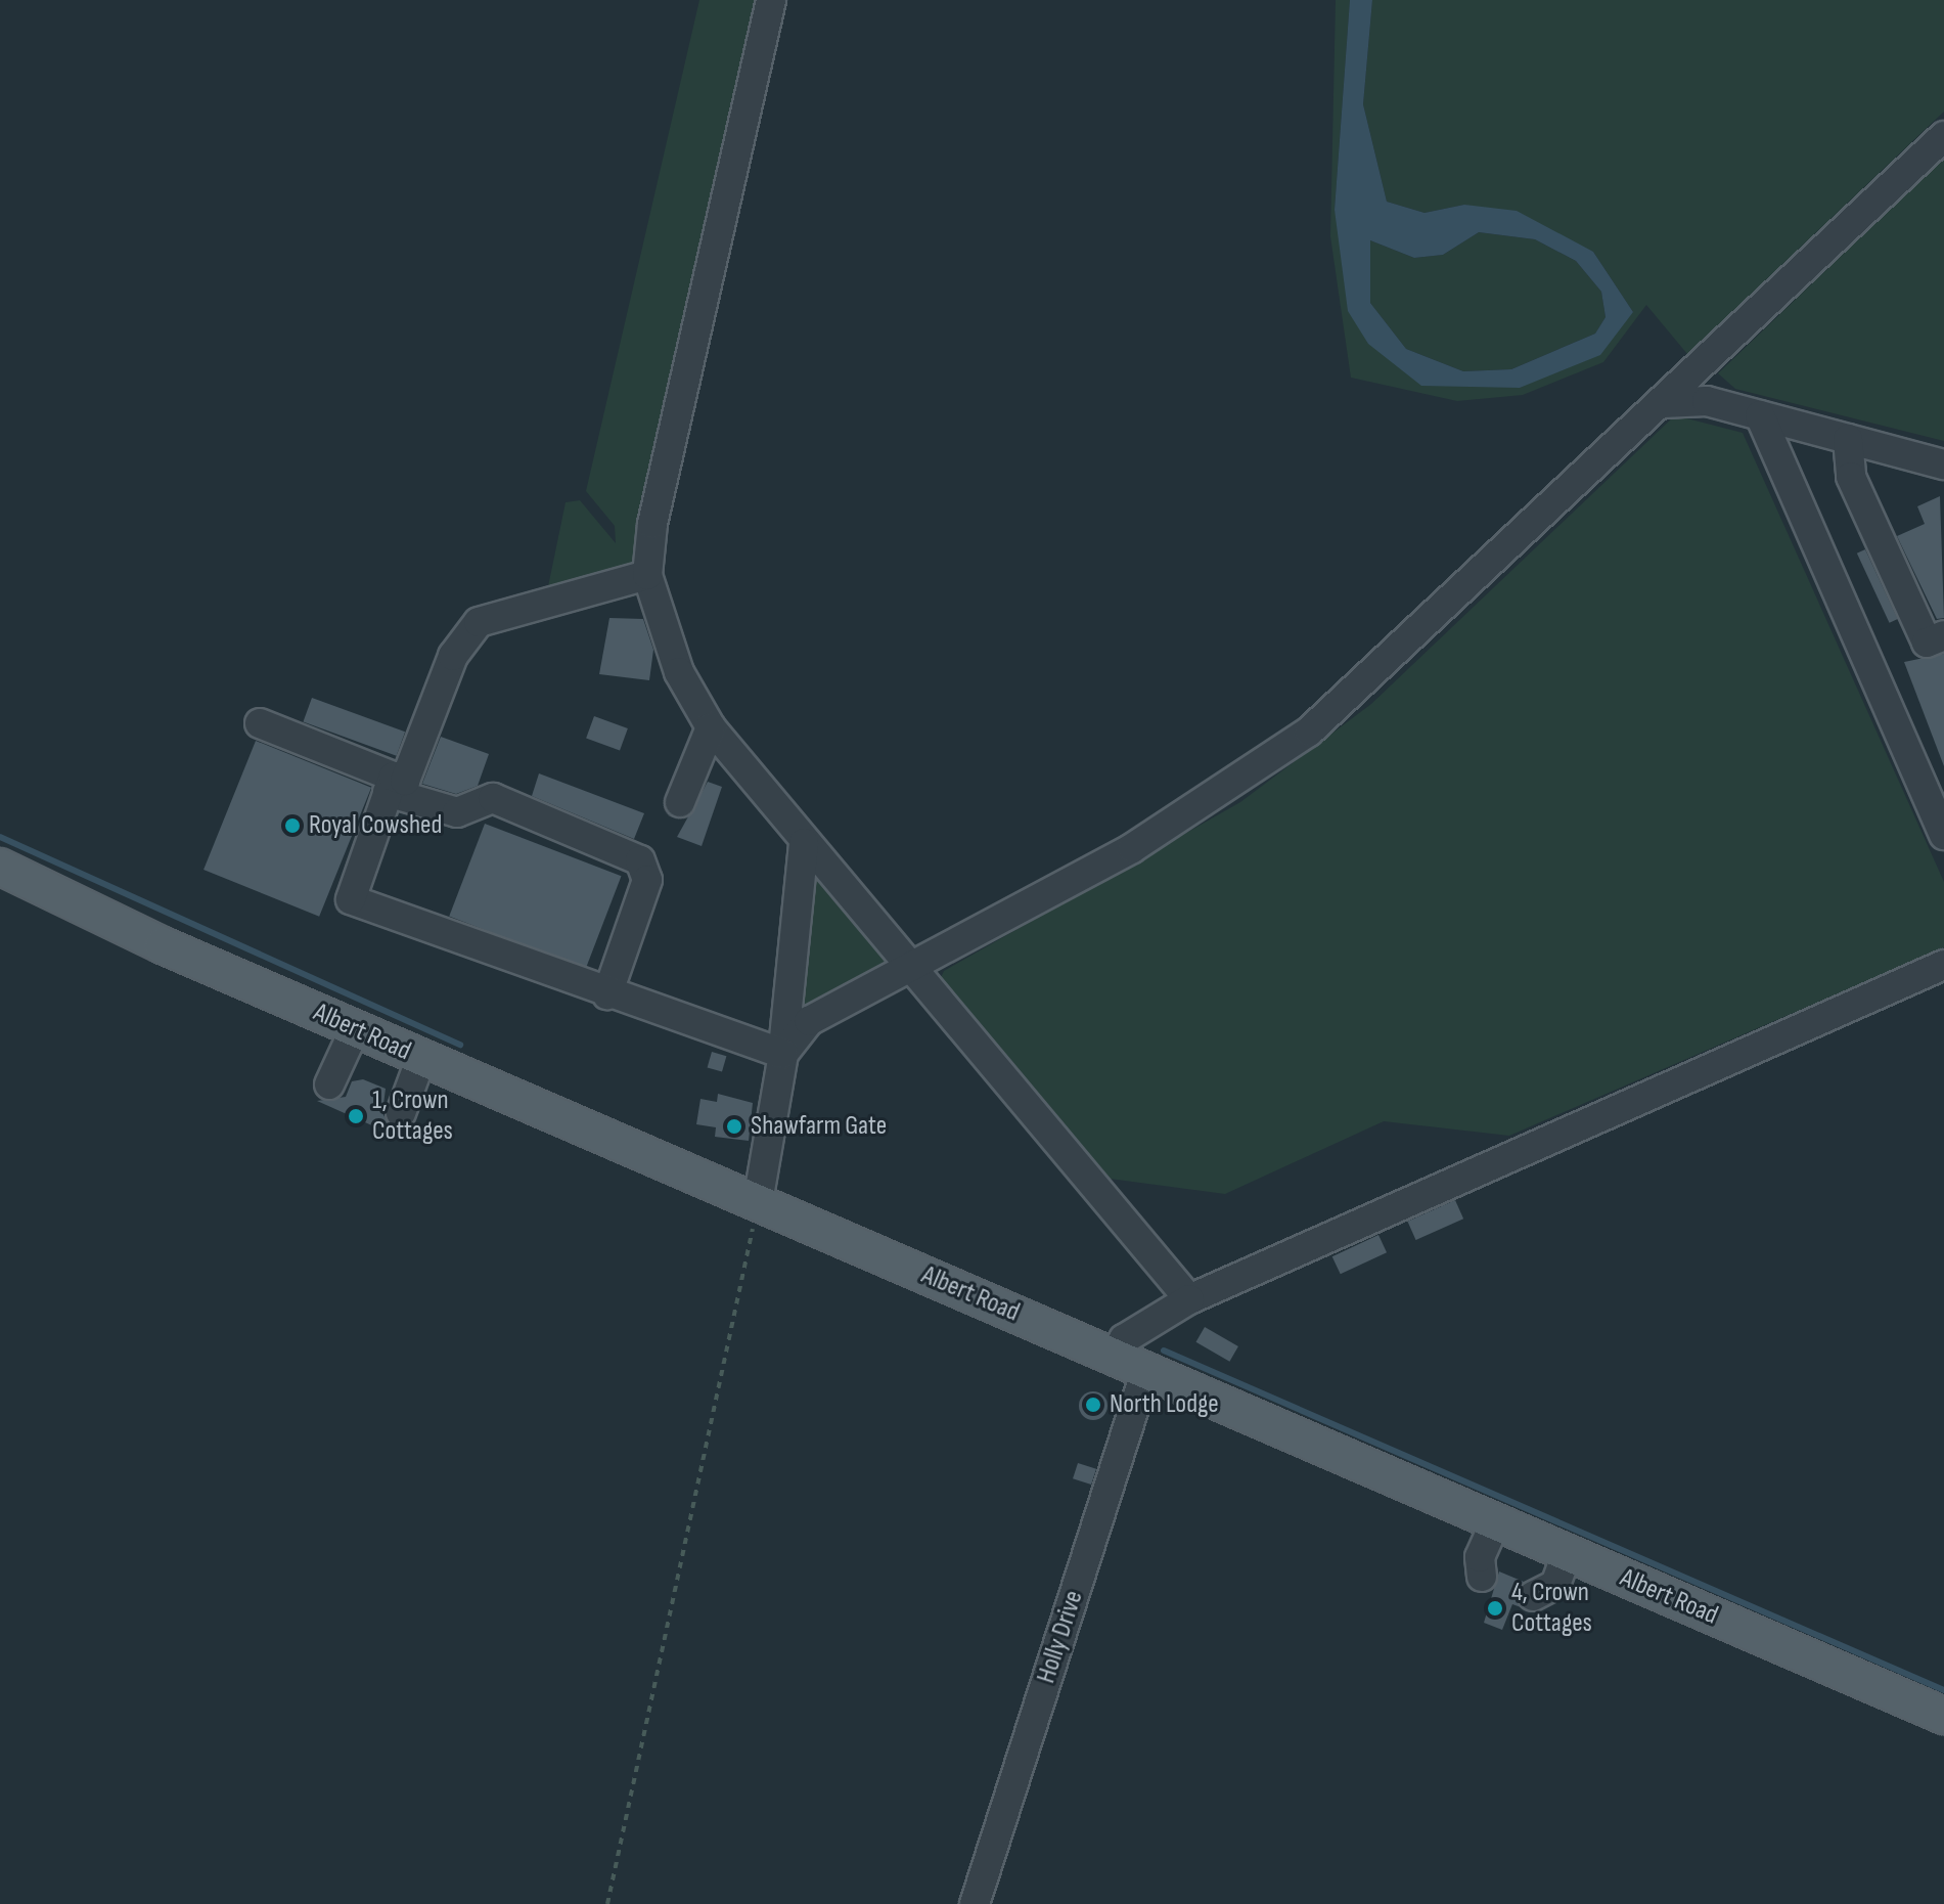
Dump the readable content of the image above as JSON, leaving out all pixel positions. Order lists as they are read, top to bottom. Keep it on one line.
{"streets":{"main road":["Albert Road"],"lane":["Holly Drive"]},"crossings":[["Albert Road","Holly Drive"]],"places":["Royal Cowshed","1, Crown Cottages","Shawfarm Gate","North Lodge","4, Crown Cottages"]}
